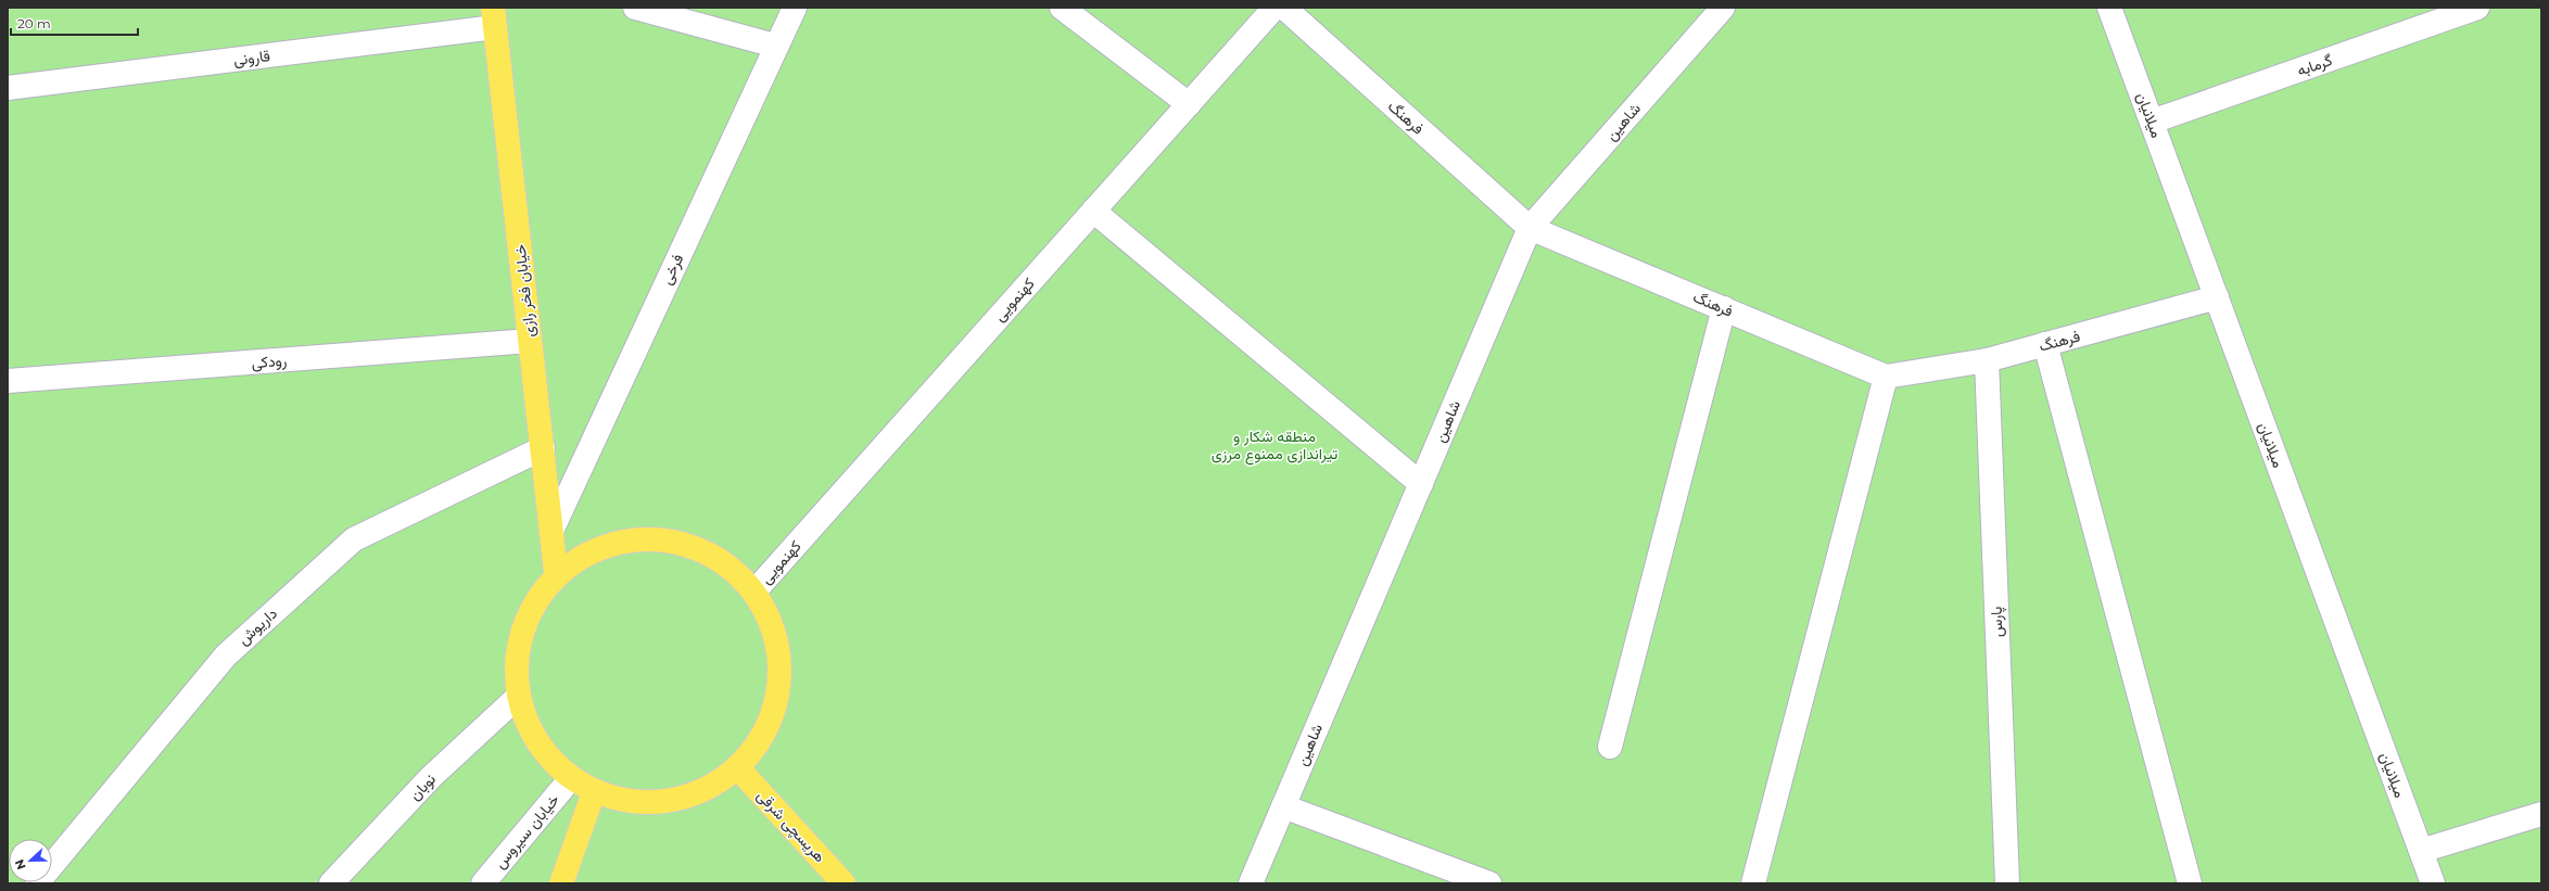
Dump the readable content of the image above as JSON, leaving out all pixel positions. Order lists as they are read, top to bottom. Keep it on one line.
{"streets":{"main road":["خیابان فخر رازی","هریسچی شرقی"],"street":["قارونی","گرمابه","میلانیان","فرهنگ","شاهین","فرخی","کهنمویی","رودکی","پارس","داریوش","نوبان","خیابان سیروس"]},"crossings":[["قارونی","خیابان فخر رازی"],["گرمابه","میلانیان"],["میلانیان","فرهنگ"],["فرهنگ","شاهین"],["فرهنگ","پارس"],["فرخی","خیابان فخر رازی"],["خیابان فخر رازی","رودکی"],["خیابان فخر رازی","داریوش"]],"parks":["منطقه شکار و تیراندازی ممنوع مرزی"],"scale_bar":"20 m","north":"left"}
